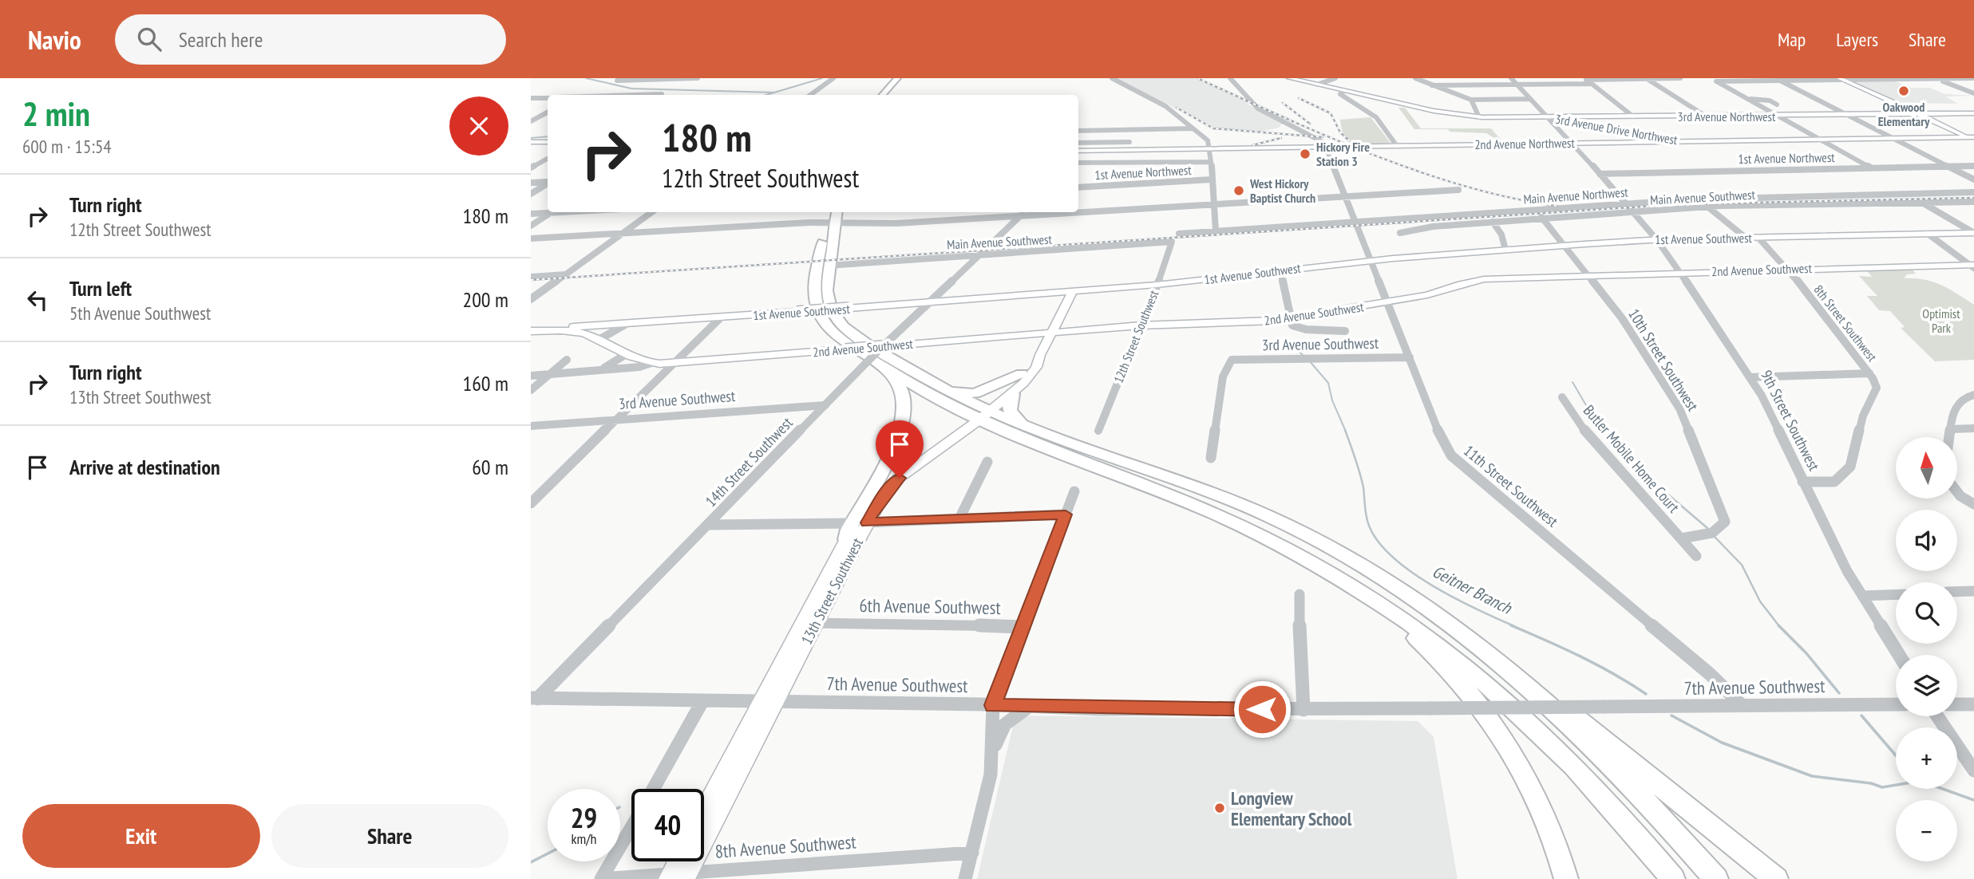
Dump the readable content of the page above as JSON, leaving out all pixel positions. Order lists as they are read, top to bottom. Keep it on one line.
{"streets":{"main road":["3rd Avenue Northwest","3rd Avenue Drive Northwest","2nd Avenue Northwest","1st Avenue Southwest","2nd Avenue Southwest","13th Street Southwest"],"street":["1st Avenue Northwest","Main Avenue Northwest","Main Avenue Southwest","8th Street Southwest","12th Street Southwest","3rd Avenue Southwest","10th Street Southwest","9th Street Southwest","Butler Mobile Home Court","14th Street Southwest","11th Street Southwest","6th Avenue Southwest","7th Avenue Southwest","8th Avenue Southwest"]},"crossings":[["3rd Avenue Northwest","3rd Avenue Drive Northwest"],["3rd Avenue Northwest","9th Street Southwest"],["3rd Avenue Drive Northwest","2nd Avenue Northwest"],["3rd Avenue Drive Northwest","9th Street Southwest"],["2nd Avenue Northwest","9th Street Southwest"],["1st Avenue Northwest","9th Street Southwest"],["Main Avenue Northwest","Main Avenue Southwest"],["Main Avenue Northwest","9th Street Southwest"],["Main Avenue Northwest","11th Street Southwest"],["Main Avenue Southwest","12th Street Southwest"],["Main Avenue Southwest","10th Street Southwest"],["Main Avenue Southwest","9th Street Southwest"],["Main Avenue Southwest","14th Street Southwest"],["1st Avenue Southwest","2nd Avenue Southwest"],["1st Avenue Southwest","8th Street Southwest"],["1st Avenue Southwest","12th Street Southwest"],["1st Avenue Southwest","10th Street Southwest"],["1st Avenue Southwest","9th Street Southwest"],["1st Avenue Southwest","14th Street Southwest"],["1st Avenue Southwest","11th Street Southwest"],["1st Avenue Southwest","13th Street Southwest"],["2nd Avenue Southwest","8th Street Southwest"],["2nd Avenue Southwest","12th Street Southwest"],["2nd Avenue Southwest","10th Street Southwest"],["2nd Avenue Southwest","9th Street Southwest"],["2nd Avenue Southwest","14th Street Southwest"],["2nd Avenue Southwest","11th Street Southwest"],["2nd Avenue Southwest","13th Street Southwest"],["3rd Avenue Southwest","14th Street Southwest"],["3rd Avenue Southwest","11th Street Southwest"],["10th Street Southwest","Butler Mobile Home Court"],["14th Street Southwest","7th Avenue Southwest"],["11th Street Southwest","7th Avenue Southwest"],["13th Street Southwest","6th Avenue Southwest"],["13th Street Southwest","7th Avenue Southwest"],["13th Street Southwest","8th Avenue Southwest"]],"water":["Geitner Branch"],"parks":["Optimist Park"],"places":["Oakwood Elementary","Hickory Fire Station 3","West Hickory Baptist Church","Longview Elementary School"],"north":"top","page":{"header":"Navio","search":"Search here","nav":["Map","Layers","Share"],"heading":["2 min","600 m · 15:54"],"turn":["180 m","12th Street Southwest"],"list":[{"name":"Turn right","note":"12th Street Southwest","value":"180 m"},{"name":"Turn left","note":"5th Avenue Southwest","value":"200 m"},{"name":"Turn right","note":"13th Street Southwest","value":"160 m"},{"name":"Arrive at destination","value":"60 m"}],"map_buttons":["+","−"],"speed":"29 km/h","limit":"40","buttons":["Exit","Share"]}}
